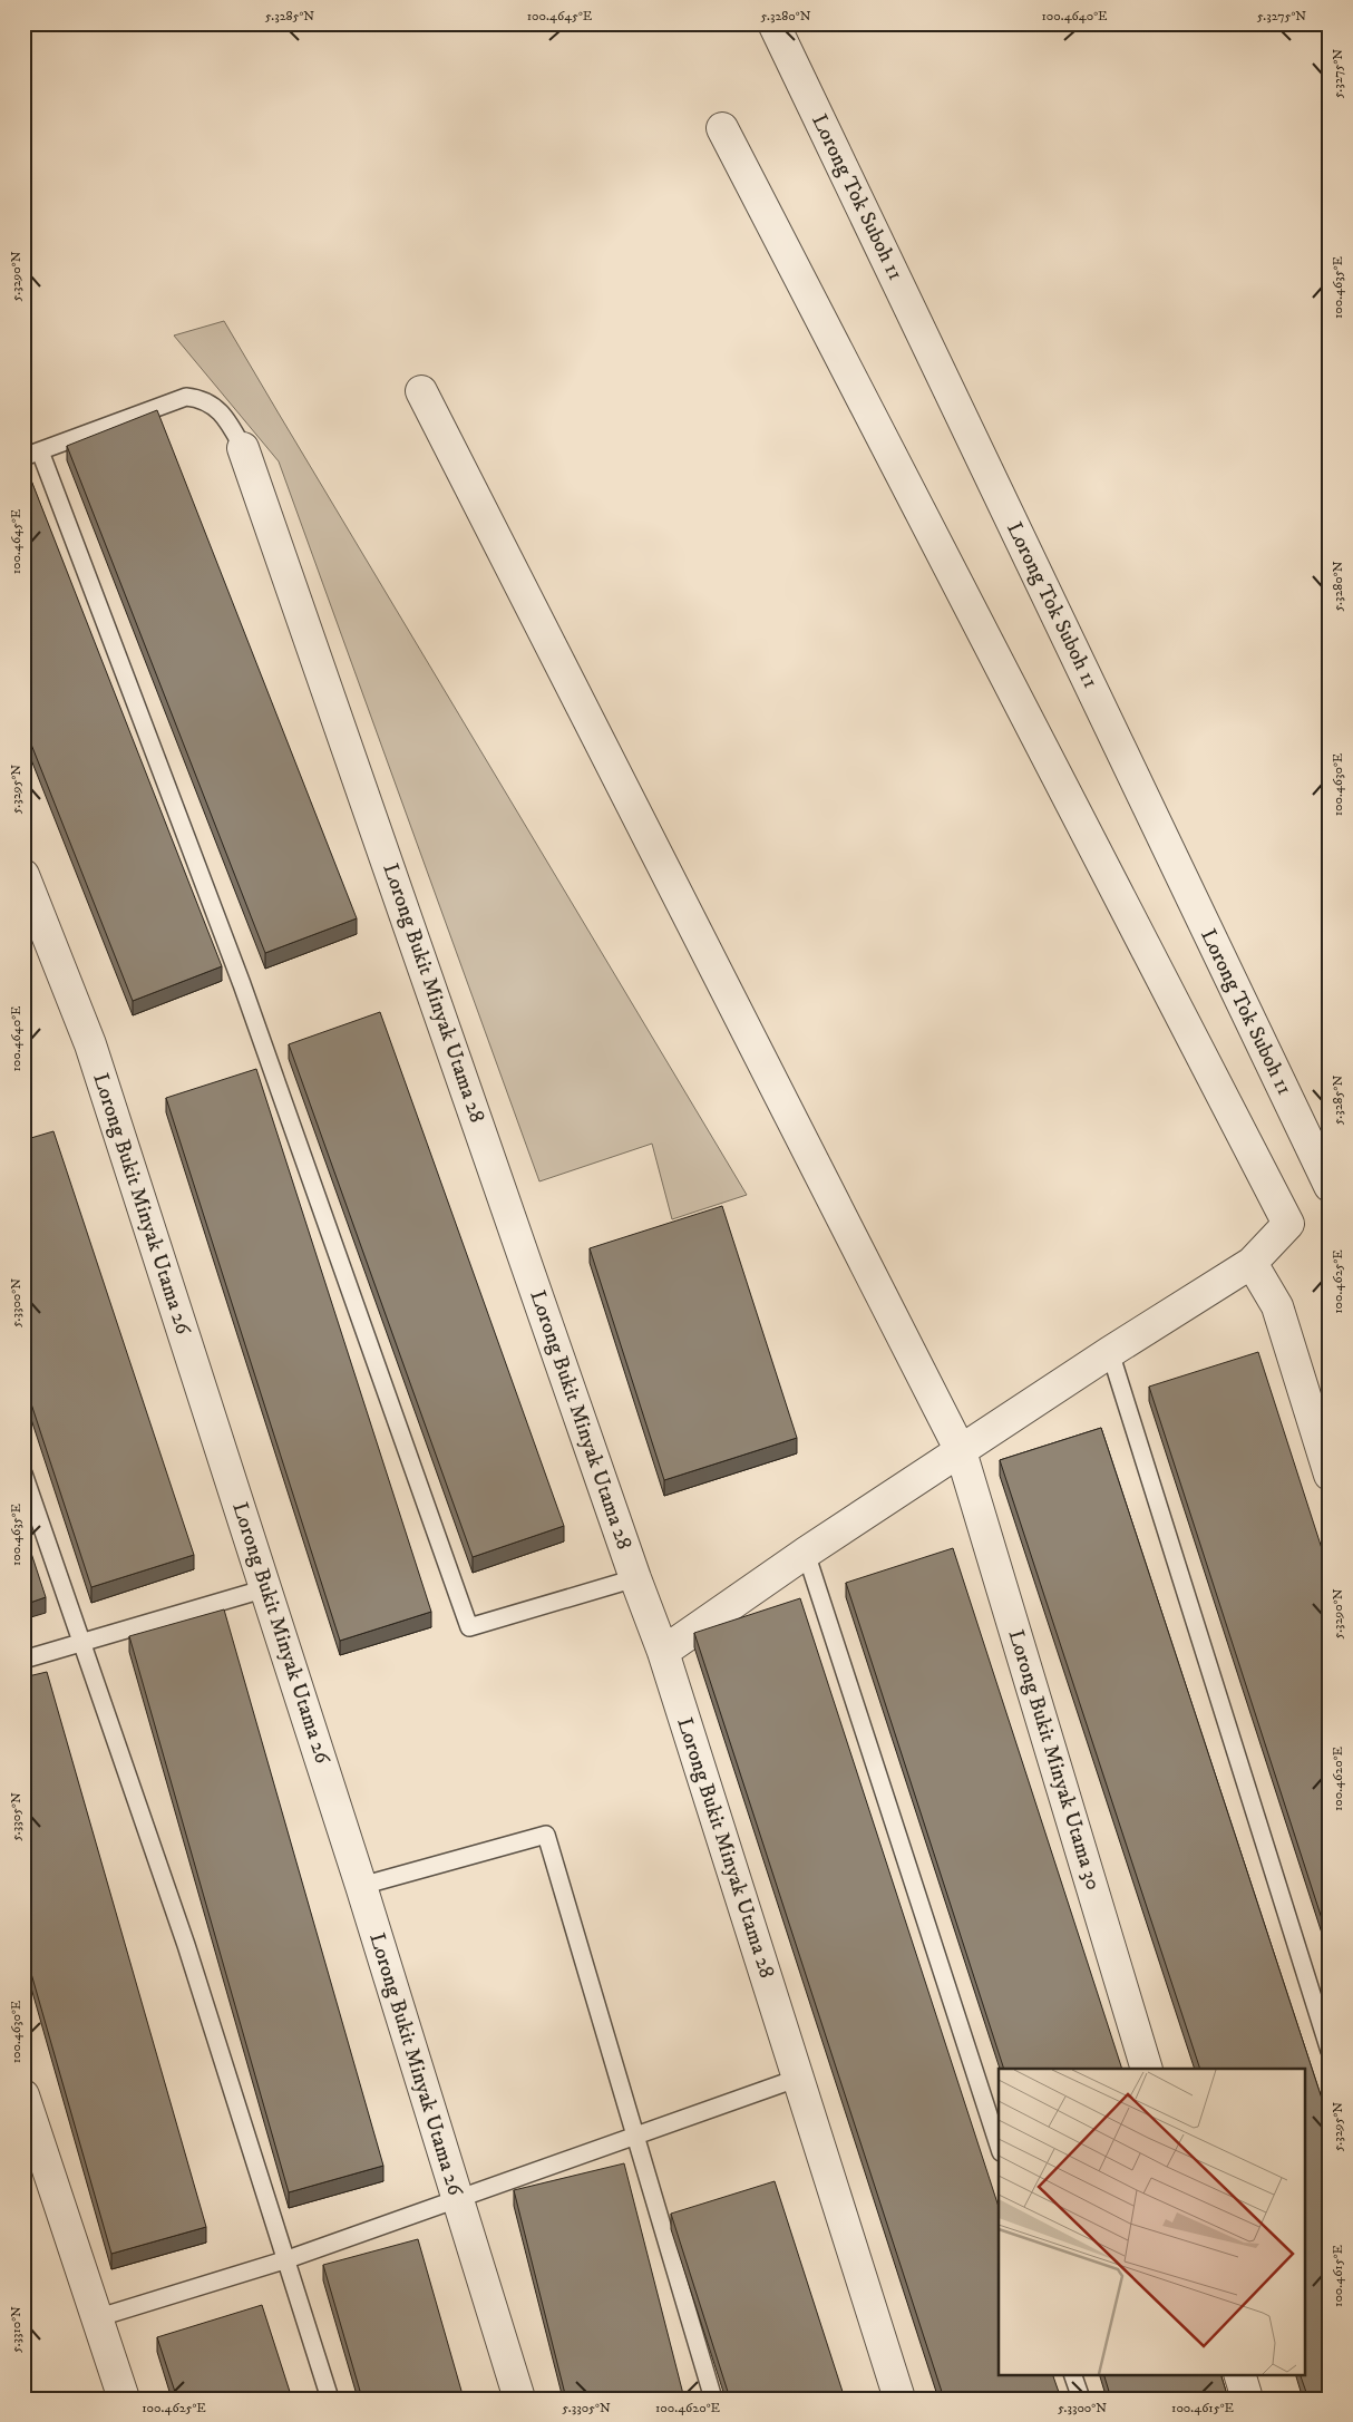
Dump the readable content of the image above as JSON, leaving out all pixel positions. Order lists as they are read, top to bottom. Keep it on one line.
{"streets":{"street":["Lorong Tok Suboh 11","Lorong Bukit Minyak Utama 28","Lorong Bukit Minyak Utama 26","Lorong Bukit Minyak Utama 30"]},"coordinates":["5.3285°N","100.4645°E","5.3280°N","100.4640°E","5.3275°N","5.3290°N","100.4635°E","100.4630°E","5.3295°N","100.4625°E","5.3300°N","100.4620°E","5.3305°N","100.4615°E","5.3310°N"]}
